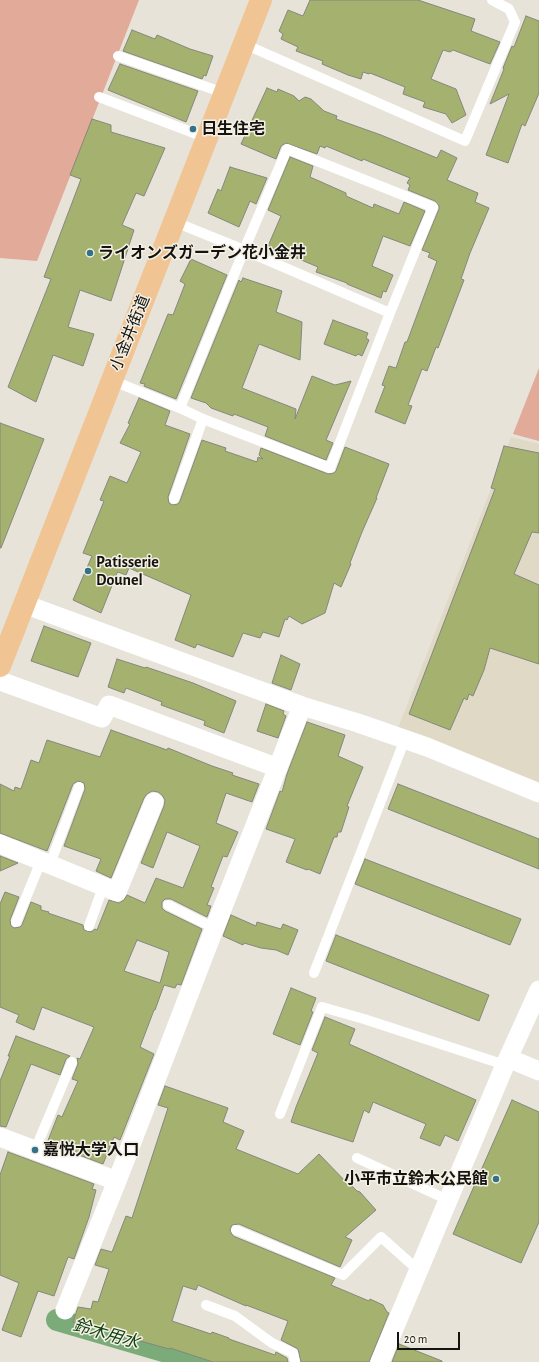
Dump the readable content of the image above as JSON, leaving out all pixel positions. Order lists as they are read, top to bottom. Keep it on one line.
{"streets":{"main road":["小金井街道"]},"water":["鈴木用水"],"places":["日生住宅","ライオンズガーデン花小金井","Patisserie Dounel","嘉悦大学入口","小平市立鈴木公民館"],"scale_bar":"20 m"}
